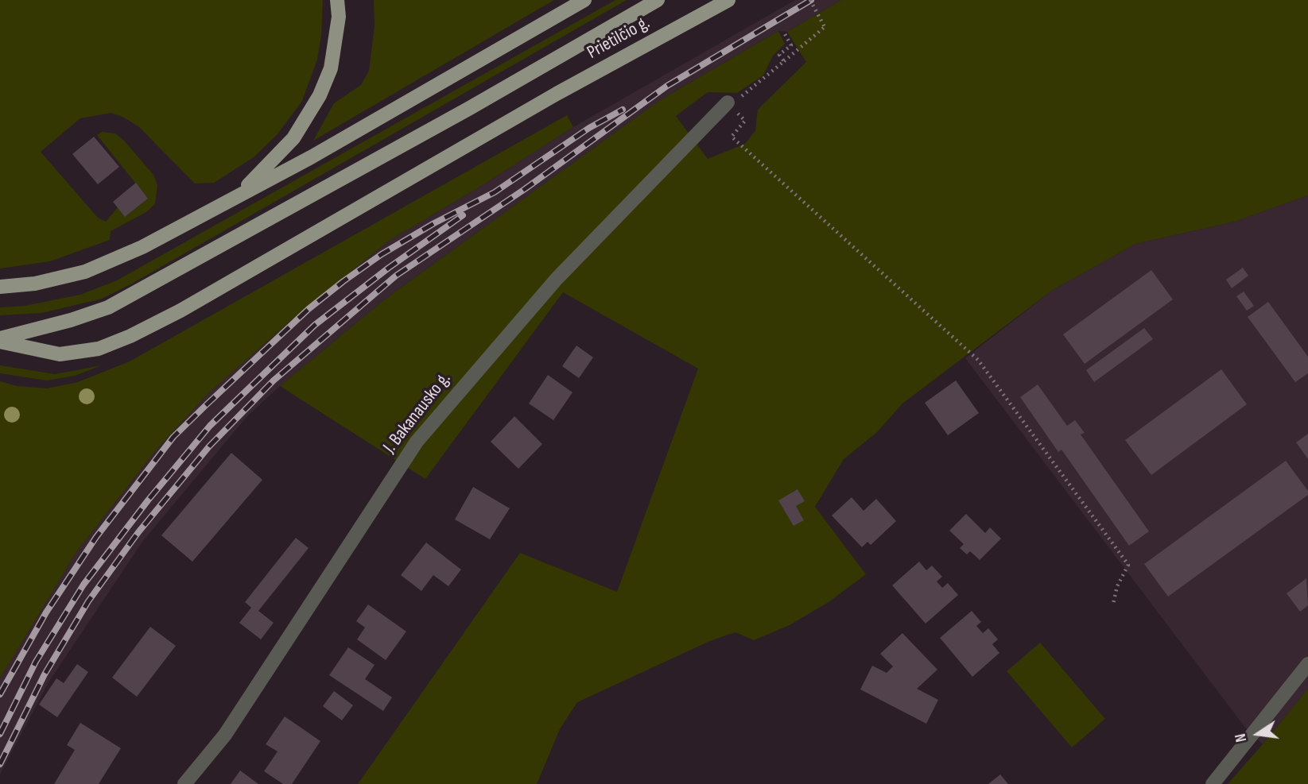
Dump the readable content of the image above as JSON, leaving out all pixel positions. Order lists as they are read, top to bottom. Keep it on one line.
{"streets":{"main road":["Prietilčio g."],"street":["J. Bakanausko g."]},"north":"left"}
